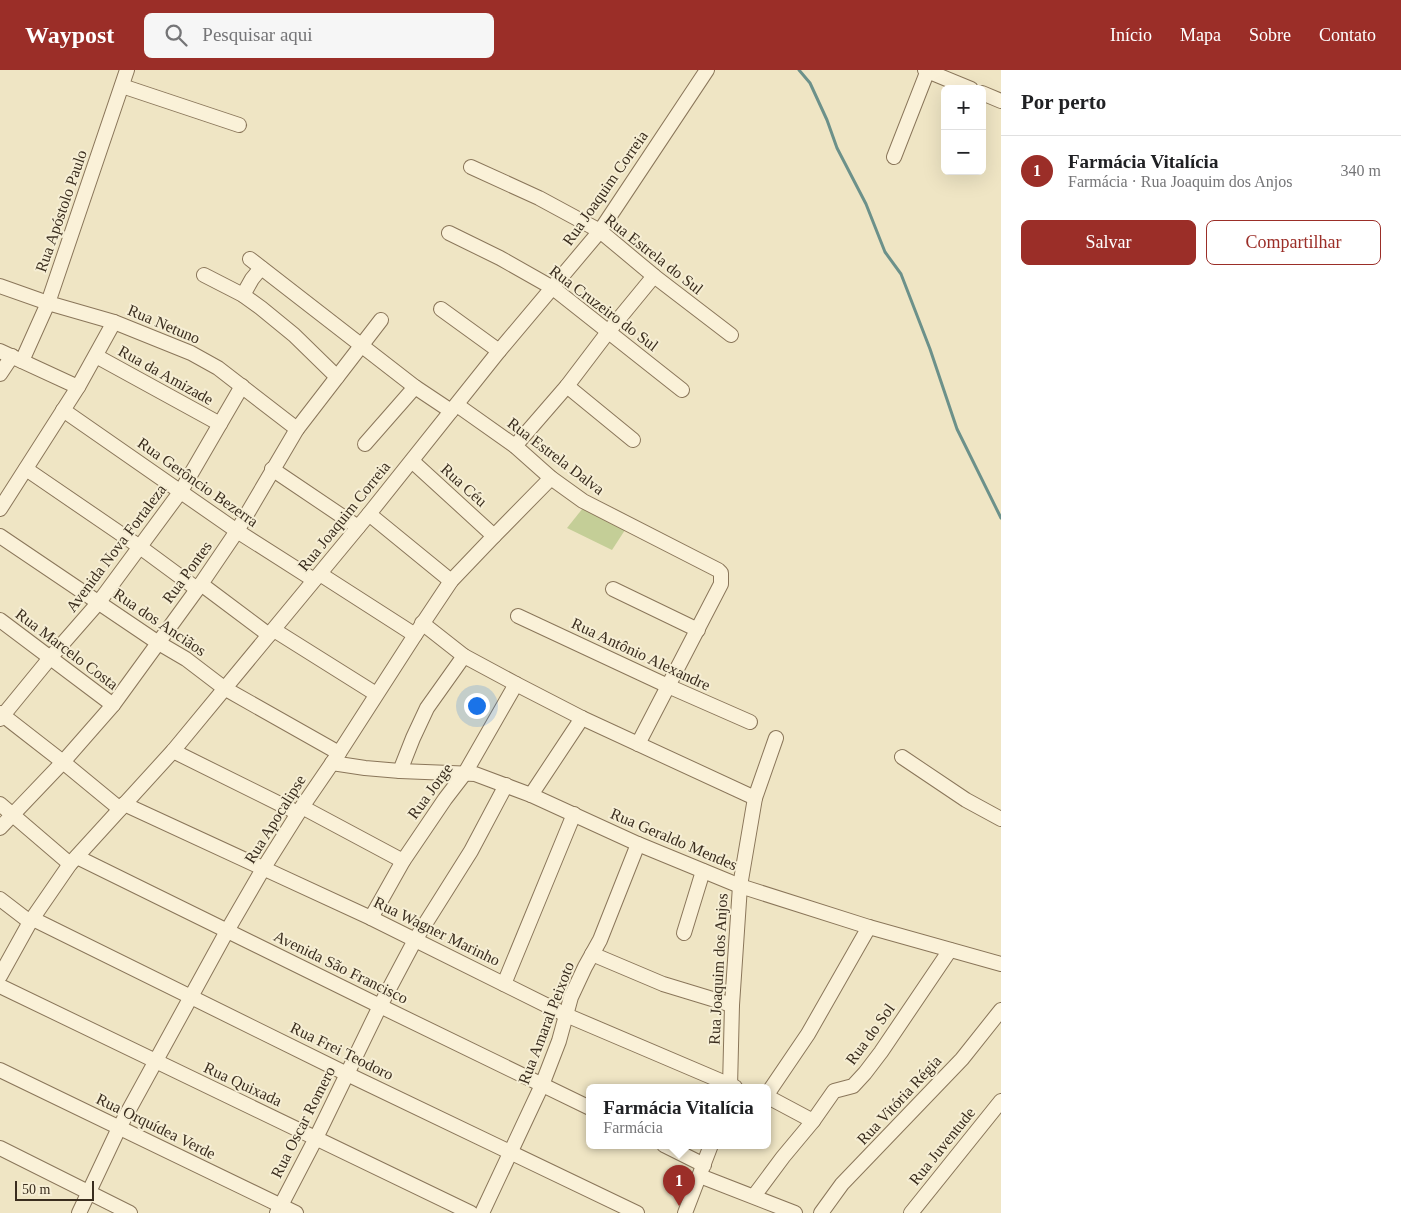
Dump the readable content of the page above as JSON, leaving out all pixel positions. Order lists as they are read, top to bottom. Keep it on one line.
{"streets":{"street":["Rua Joaquim Correia","Rua Apóstolo Paulo","Rua Estrela do Sul","Rua Cruzeiro do Sul","Rua Netuno","Rua da Amizade","Rua Estrela Dalva","Rua Gerôncio Bezerra","Rua Céu","Avenida Nova Fortaleza","Rua Pontes","Rua dos Anciãos","Rua Marcelo Costa","Rua Antônio Alexandre","Rua Jorge","Rua Apocalipse","Rua Geraldo Mendes","Rua Wagner Marinho","Avenida São Francisco","Rua Joaquim dos Anjos","Rua Amaral Peixoto","Rua do Sol","Rua Frei Teodoro","Rua Quixada","Rua Vitória Régia","Rua Oscar Romero","Rua Orquídea Verde","Rua Juventude"]},"crossings":[["Rua Joaquim Correia","Rua Estrela do Sul"],["Rua Joaquim Correia","Rua Cruzeiro do Sul"],["Rua Joaquim Correia","Rua Estrela Dalva"],["Rua Joaquim Correia","Rua Gerôncio Bezerra"],["Rua Joaquim Correia","Rua Céu"],["Rua Joaquim Correia","Rua dos Anciãos"],["Rua Joaquim Correia","Rua Geraldo Mendes"],["Rua Joaquim Correia","Rua Wagner Marinho"],["Rua Joaquim Correia","Avenida São Francisco"],["Rua Joaquim Correia","Rua Frei Teodoro"],["Rua Apóstolo Paulo","Rua Netuno"],["Rua Netuno","Avenida Nova Fortaleza"],["Rua Netuno","Rua Pontes"],["Rua da Amizade","Avenida Nova Fortaleza"],["Rua Estrela Dalva","Rua Pontes"],["Rua Estrela Dalva","Rua Apocalipse"],["Rua Gerôncio Bezerra","Avenida Nova Fortaleza"],["Rua Gerôncio Bezerra","Rua Pontes"],["Rua Gerôncio Bezerra","Rua Apocalipse"],["Rua Céu","Rua Apocalipse"],["Avenida Nova Fortaleza","Rua dos Anciãos"],["Avenida Nova Fortaleza","Rua Marcelo Costa"],["Avenida Nova Fortaleza","Rua Wagner Marinho"],["Rua Pontes","Rua dos Anciãos"],["Rua Pontes","Rua Marcelo Costa"],["Rua Pontes","Rua Wagner Marinho"],["Rua Pontes","Avenida São Francisco"],["Rua dos Anciãos","Rua Geraldo Mendes"],["Rua Jorge","Rua Geraldo Mendes"],["Rua Jorge","Rua Wagner Marinho"],["Rua Apocalipse","Rua Geraldo Mendes"],["Rua Apocalipse","Rua Wagner Marinho"],["Rua Apocalipse","Avenida São Francisco"],["Rua Apocalipse","Rua Frei Teodoro"],["Rua Apocalipse","Rua Quixada"],["Rua Apocalipse","Rua Orquídea Verde"],["Rua Geraldo Mendes","Rua Joaquim dos Anjos"],["Rua Geraldo Mendes","Rua Amaral Peixoto"],["Rua Geraldo Mendes","Rua do Sol"],["Rua Geraldo Mendes","Rua Oscar Romero"],["Rua Wagner Marinho","Rua Amaral Peixoto"],["Rua Wagner Marinho","Rua Oscar Romero"],["Avenida São Francisco","Rua Amaral Peixoto"],["Avenida São Francisco","Rua Oscar Romero"],["Rua Amaral Peixoto","Rua Frei Teodoro"],["Rua Frei Teodoro","Rua Oscar Romero"],["Rua Quixada","Rua Oscar Romero"],["Rua Oscar Romero","Rua Orquídea Verde"]],"scale_bar":"50 m","page":{"header":"Waypost","search":"Pesquisar aqui","nav":["Início","Mapa","Sobre","Contato"],"heading":"Por perto","map_buttons":["+","−"],"list":[{"mark":"1","name":"Farmácia Vitalícia","note":"Farmácia · Rua Joaquim dos Anjos","value":"340 m"}],"buttons":["Salvar","Compartilhar"],"popup":["Farmácia Vitalícia","Farmácia"],"pins":"1","scale":"50 m"}}
